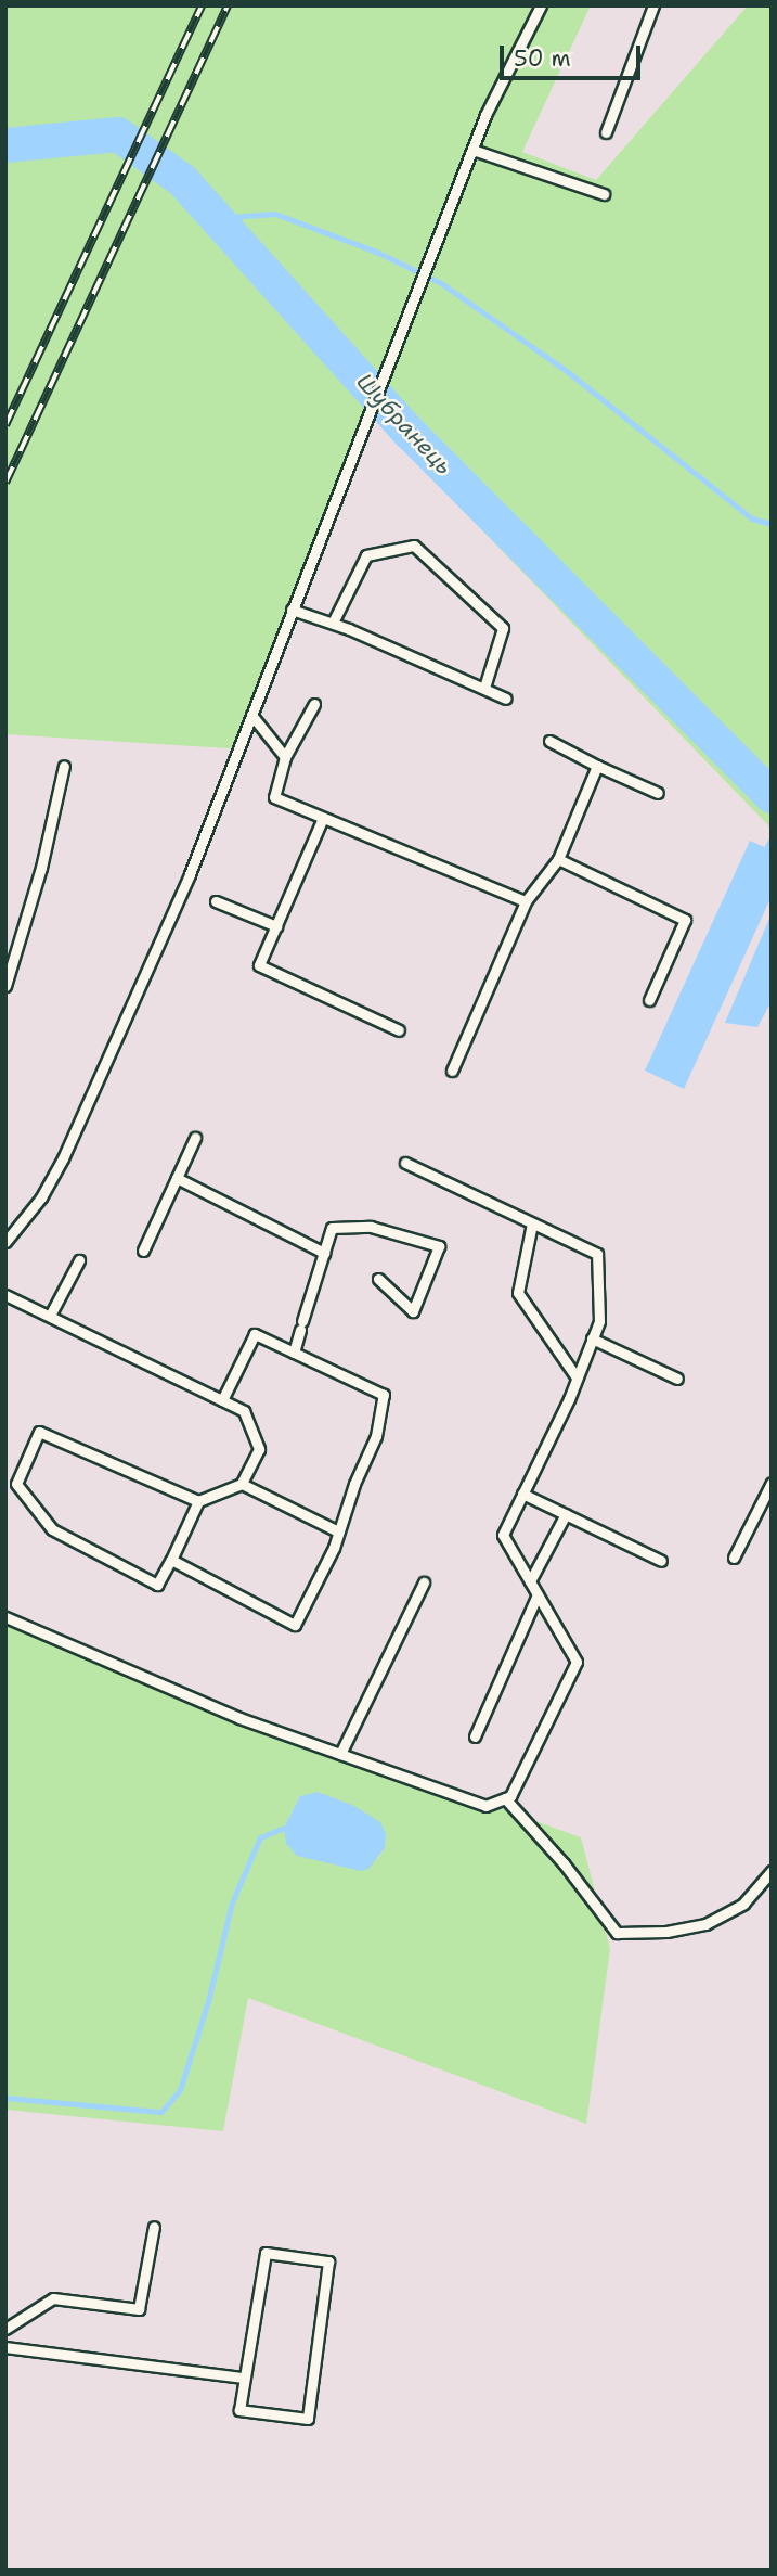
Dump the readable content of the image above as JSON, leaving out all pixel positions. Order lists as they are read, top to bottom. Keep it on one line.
{"water":["Шубранець"],"scale_bar":"50 m"}
